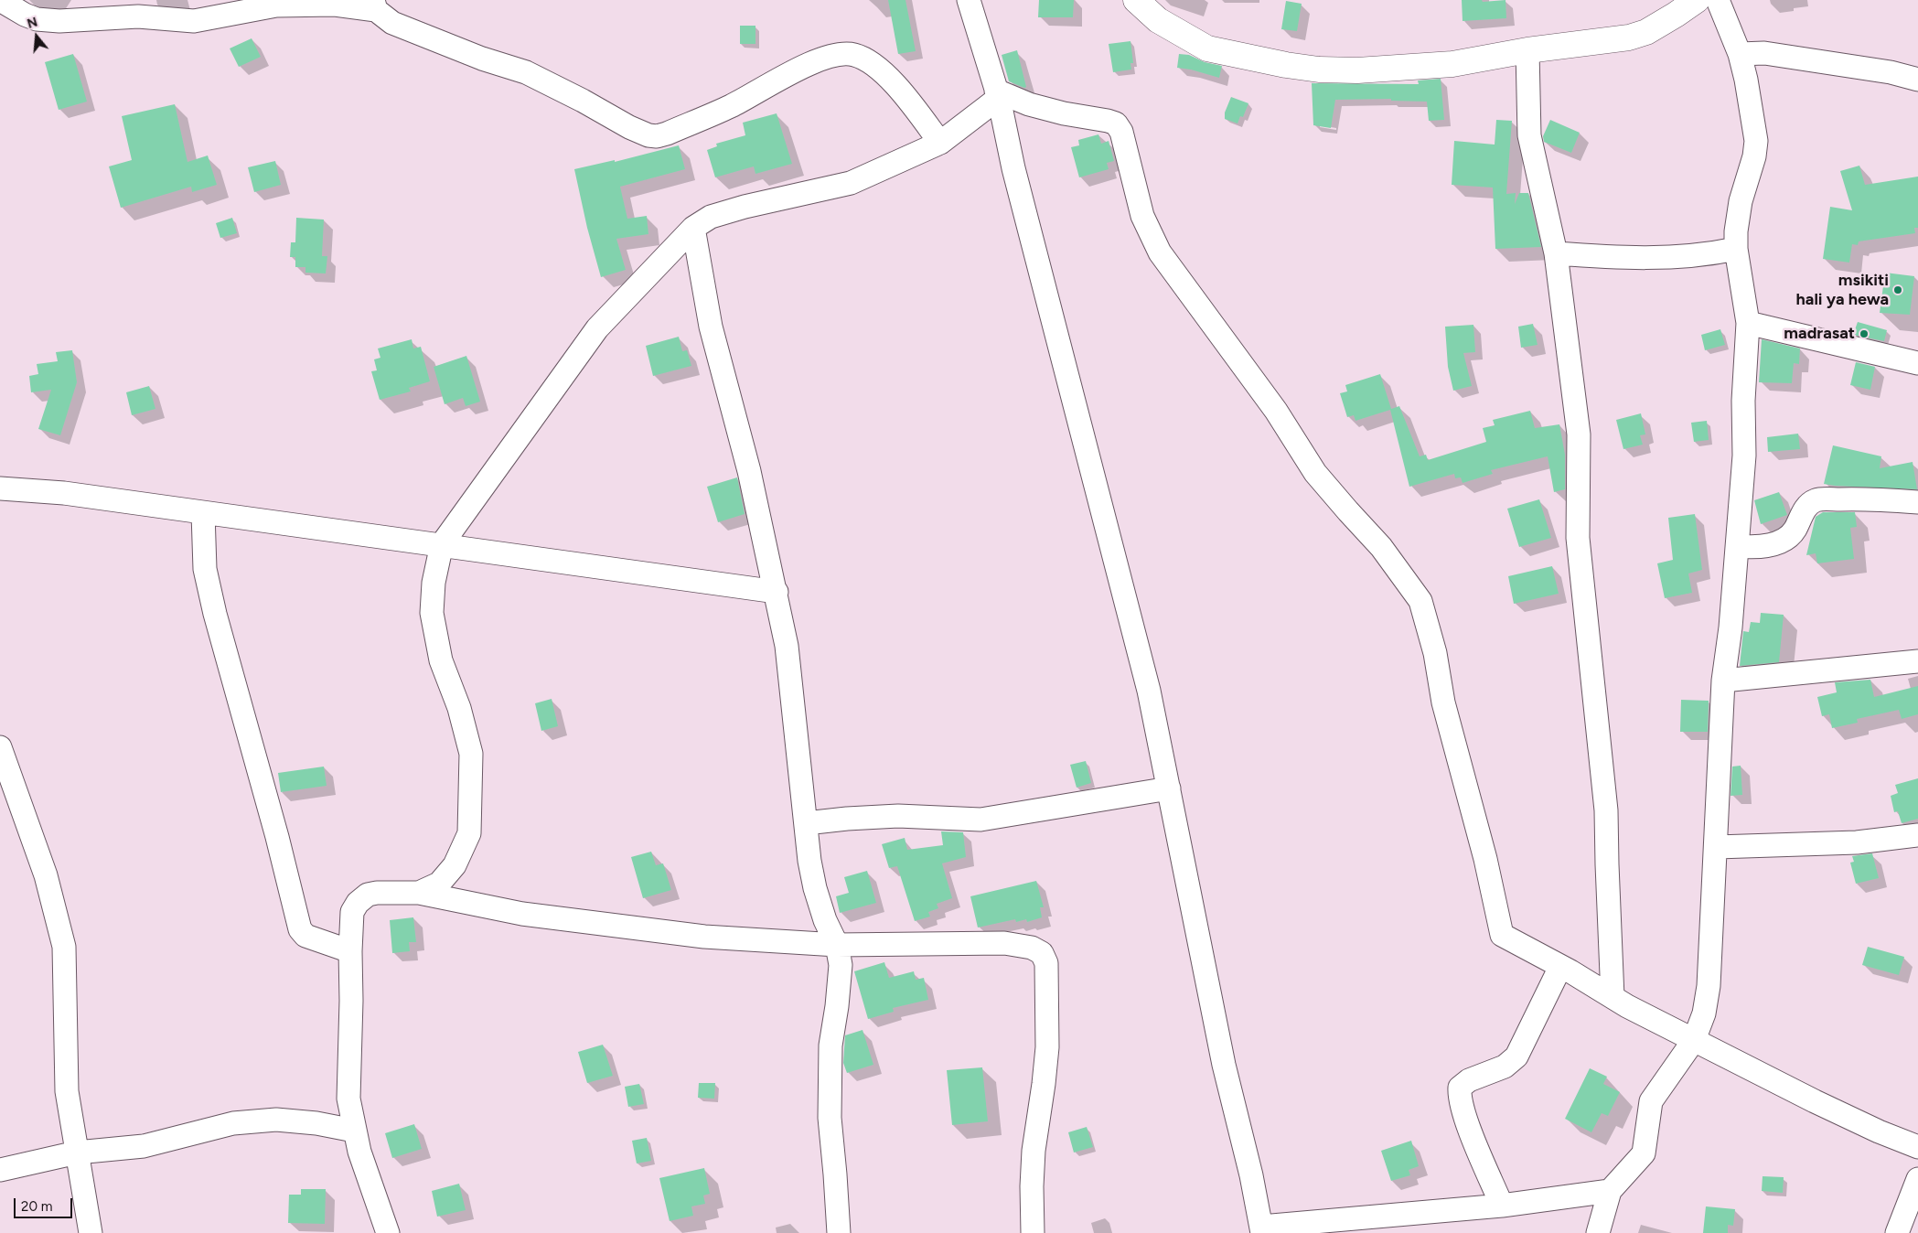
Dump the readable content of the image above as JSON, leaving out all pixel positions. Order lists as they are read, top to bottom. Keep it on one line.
{"places":["msikiti hali ya hewa","madrasat"],"scale_bar":"20 m","north":"top"}
